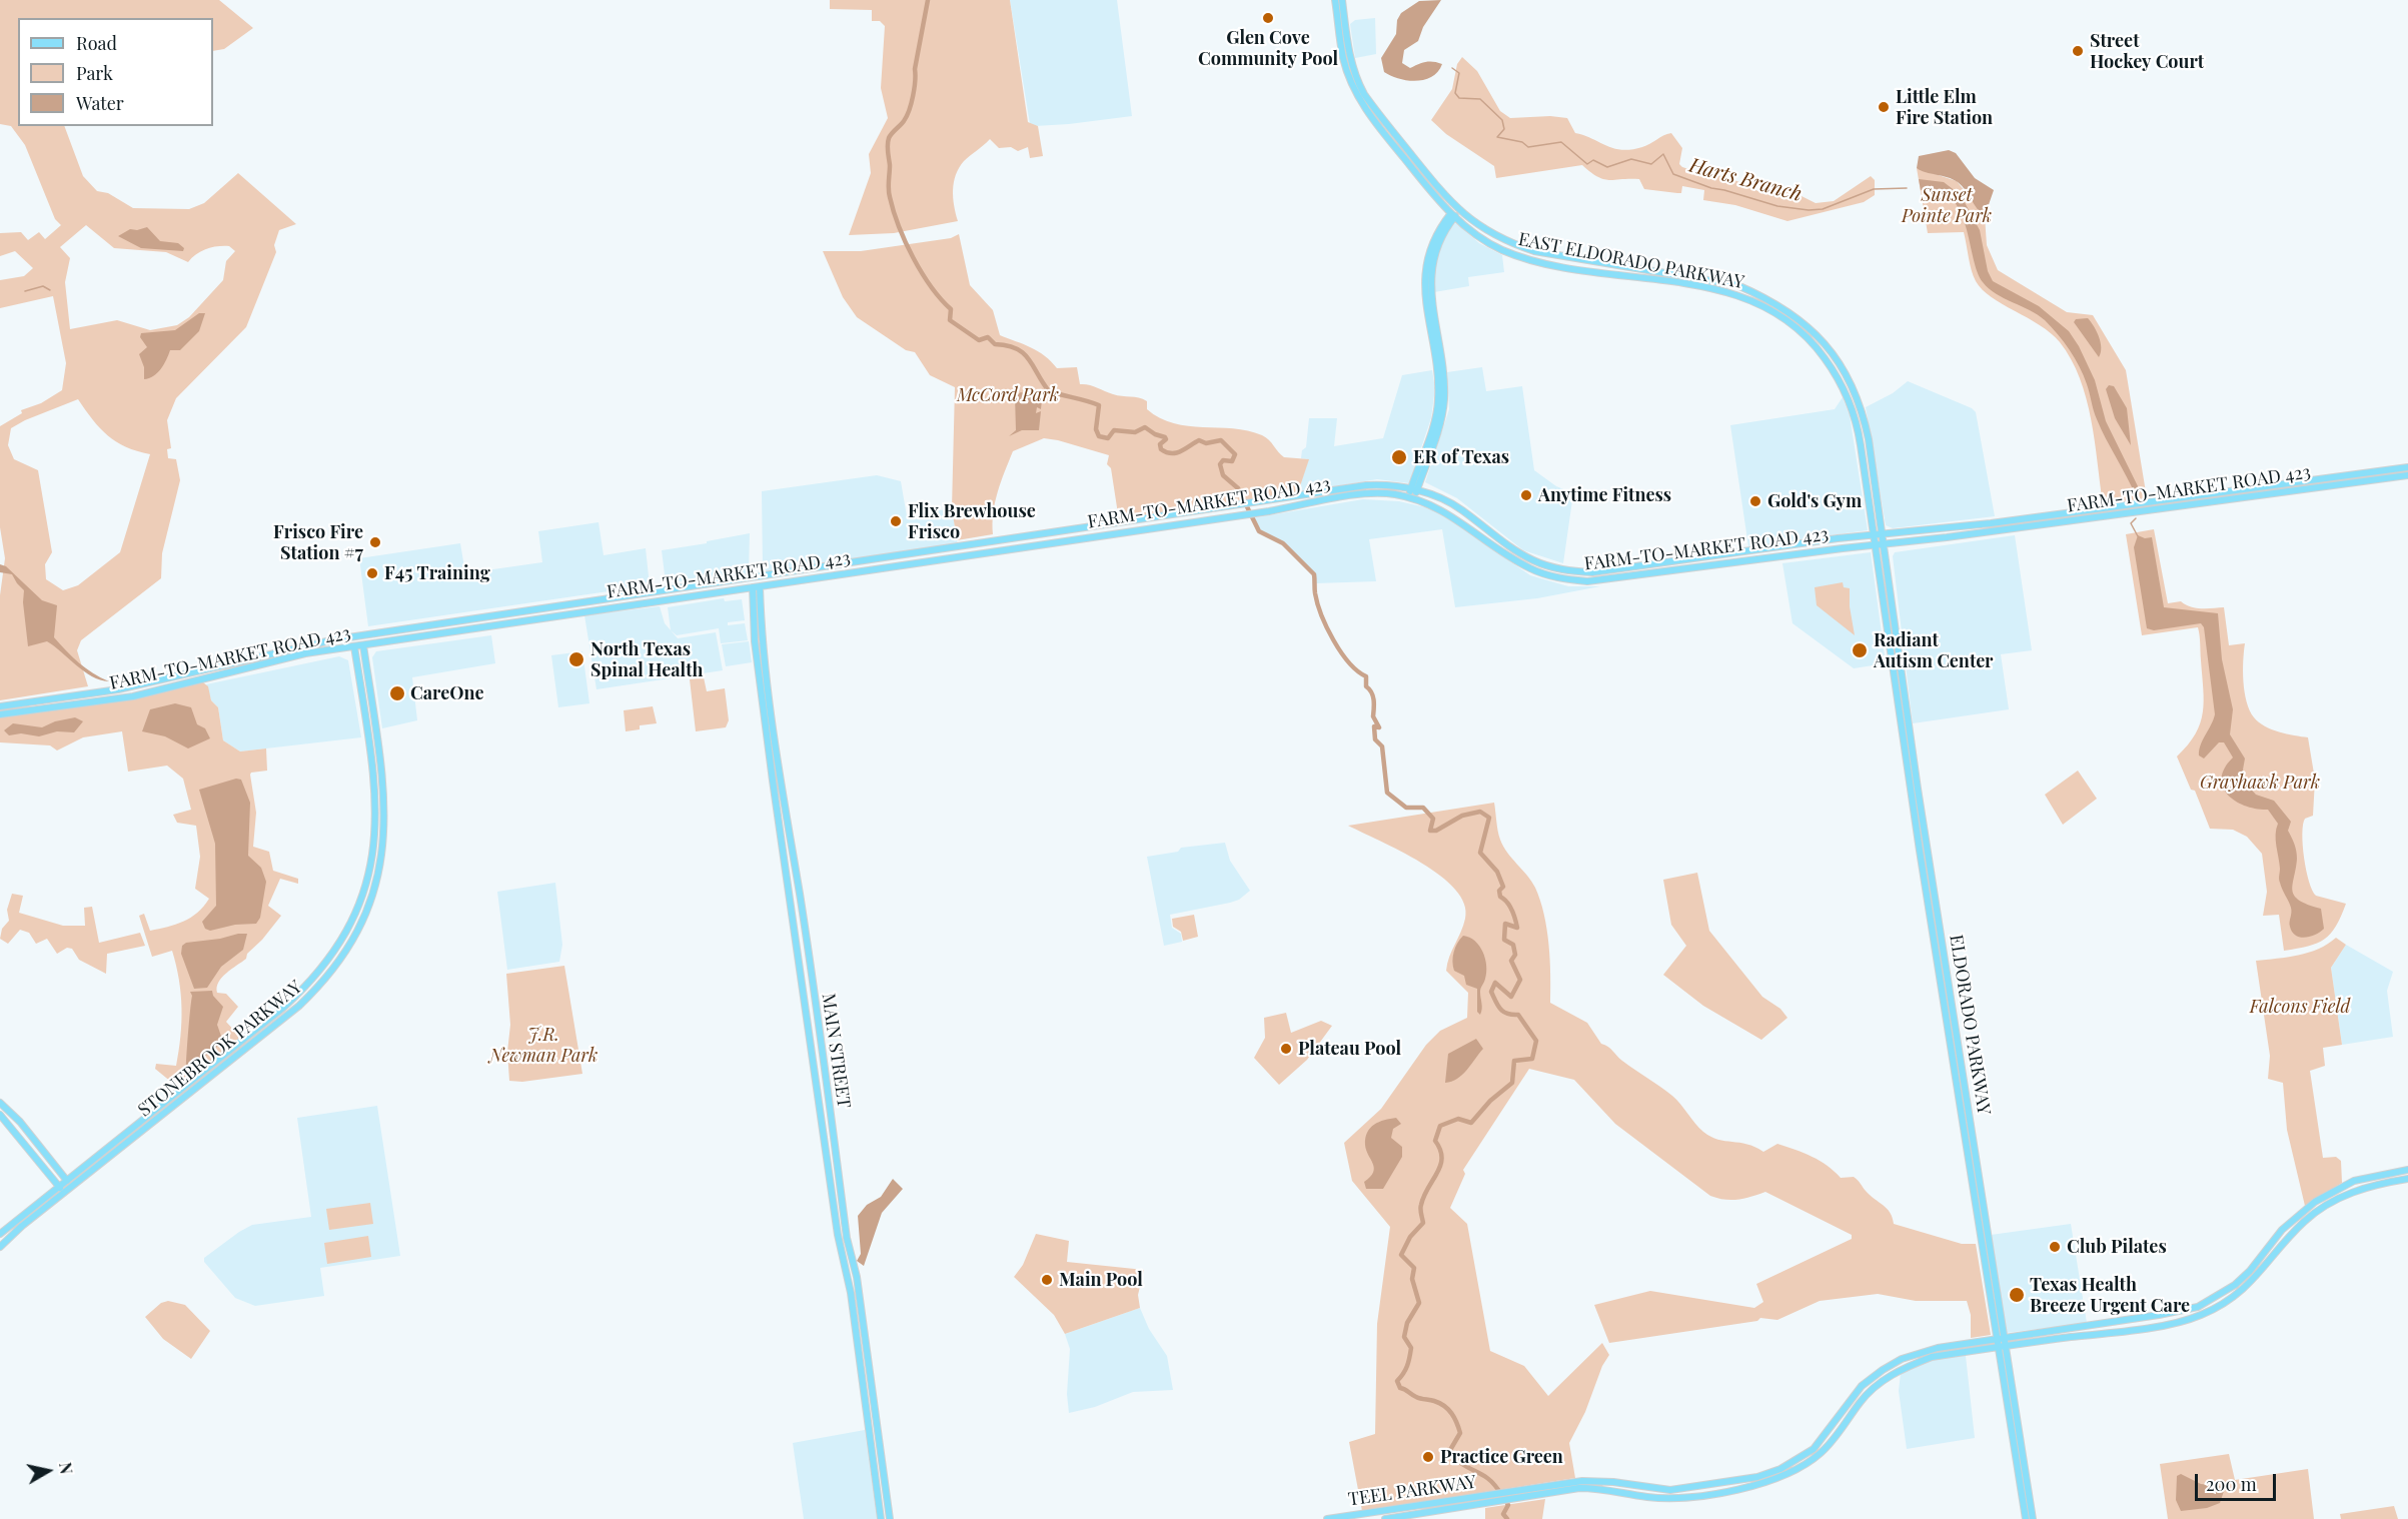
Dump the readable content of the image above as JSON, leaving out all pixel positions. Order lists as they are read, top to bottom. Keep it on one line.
{"streets":{"main road":["EAST ELDORADO PARKWAY","FARM-TO-MARKET ROAD 423","ELDORADO PARKWAY","STONEBROOK PARKWAY","MAIN STREET","TEEL PARKWAY"]},"crossings":[["EAST ELDORADO PARKWAY","FARM-TO-MARKET ROAD 423"],["EAST ELDORADO PARKWAY","ELDORADO PARKWAY"],["FARM-TO-MARKET ROAD 423","ELDORADO PARKWAY"],["FARM-TO-MARKET ROAD 423","STONEBROOK PARKWAY"],["FARM-TO-MARKET ROAD 423","MAIN STREET"],["ELDORADO PARKWAY","TEEL PARKWAY"]],"water":["Harts Branch"],"parks":["Sunset Pointe Park","McCord Park","Grayhawk Park","Falcons Field","J.R. Newman Park"],"places":["Glen Cove Community Pool","Street Hockey Court","Little Elm Fire Station","ER of Texas","Anytime Fitness","Gold's Gym","Flix Brewhouse Frisco","Frisco Fire Station #7","F45 Training","Radiant Autism Center","North Texas Spinal Health","CareOne","Plateau Pool","Club Pilates","Main Pool","Texas Health Breeze Urgent Care","Practice Green"],"legend":["Road","Park","Water"],"scale_bar":"200 m","north":"right"}
